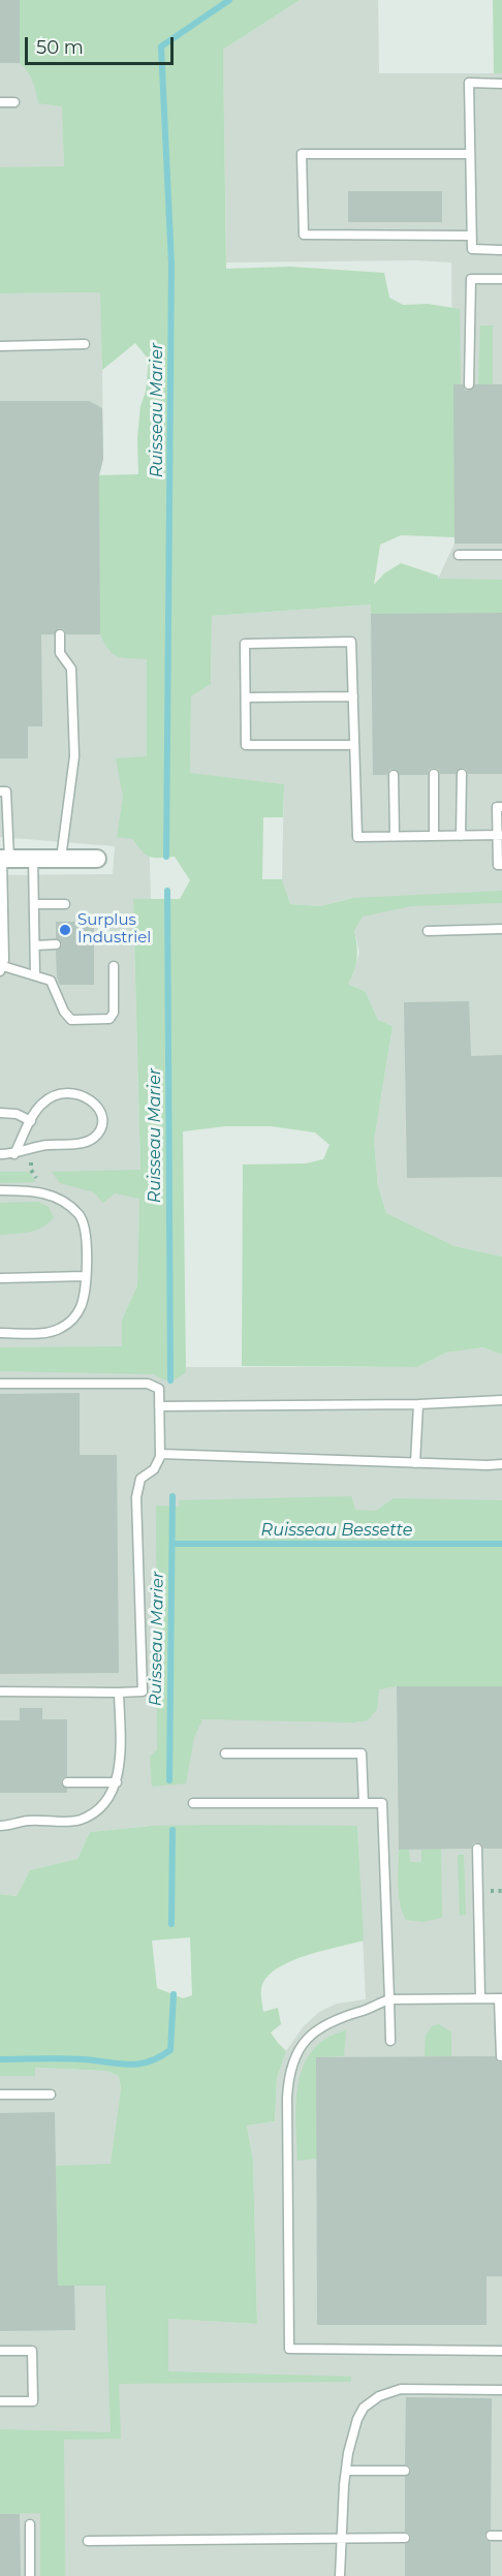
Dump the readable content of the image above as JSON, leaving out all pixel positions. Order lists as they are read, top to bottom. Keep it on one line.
{"water":["Ruisseau Marier","Ruisseau Bessette"],"places":["Surplus Industriel"],"scale_bar":"50 m"}
